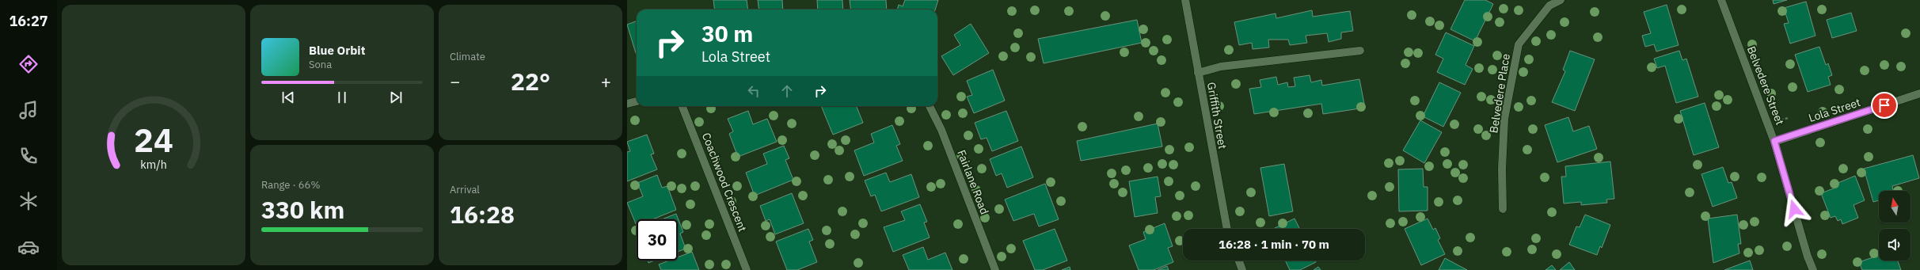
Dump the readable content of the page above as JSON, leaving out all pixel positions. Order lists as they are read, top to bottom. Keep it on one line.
{"streets":{"street":["Belvedere Street","Belvedere Place","Lola Street","Griffith Street","Coachwood Crescent","Fairlane Road"]},"crossings":[["Belvedere Street","Lola Street"]],"north":"top","page":{"tabs":"16:27","tile":["Climate",["Range · 66%","330 km"],["Arrival","16:28"]],"turn":["30 m","Lola Street"],"song":["Blue Orbit","Sona"],"heat":["−","22°","+"],"limit":"30","trip":"16:28 · 1 min · 70 m","gauge":["24","km/h"]}}
